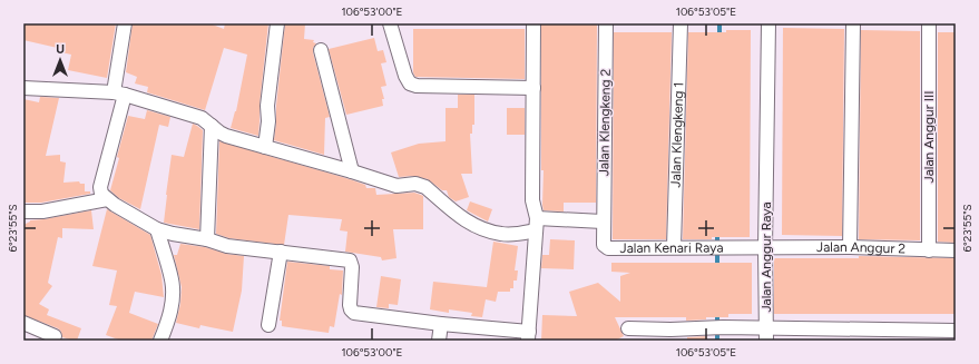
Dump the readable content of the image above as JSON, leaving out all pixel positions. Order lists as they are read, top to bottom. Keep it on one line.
{"streets":{"street":["Jalan Klengkeng 2","Jalan Klengkeng 1","Jalan Anggur III","Jalan Kenari Raya","Jalan Anggur 2","Jalan Anggur Raya"]},"crossings":[["Jalan Klengkeng 2","Jalan Kenari Raya"],["Jalan Klengkeng 1","Jalan Kenari Raya"],["Jalan Anggur III","Jalan Anggur 2"],["Jalan Kenari Raya","Jalan Anggur 2"],["Jalan Kenari Raya","Jalan Anggur Raya"],["Jalan Anggur 2","Jalan Anggur Raya"]],"north":"top","coordinates":["106°53'00\"E","106°53'05\"E","6°23'55\"S"]}
